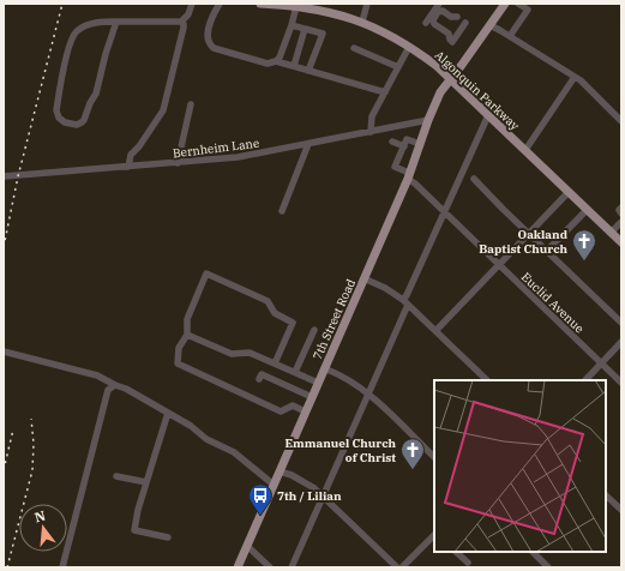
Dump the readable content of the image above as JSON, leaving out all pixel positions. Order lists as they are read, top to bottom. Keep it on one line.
{"streets":{"main road":["Algonquin Parkway","7th Street Road"],"street":["Bernheim Lane","Euclid Avenue"]},"crossings":[["Algonquin Parkway","7th Street Road"],["Bernheim Lane","7th Street Road"],["Euclid Avenue","7th Street Road"]],"places":{"church":["Oakland Baptist Church","Emmanuel Church of Christ"],"bus stop":["7th / Lilian"]},"north":"top"}
